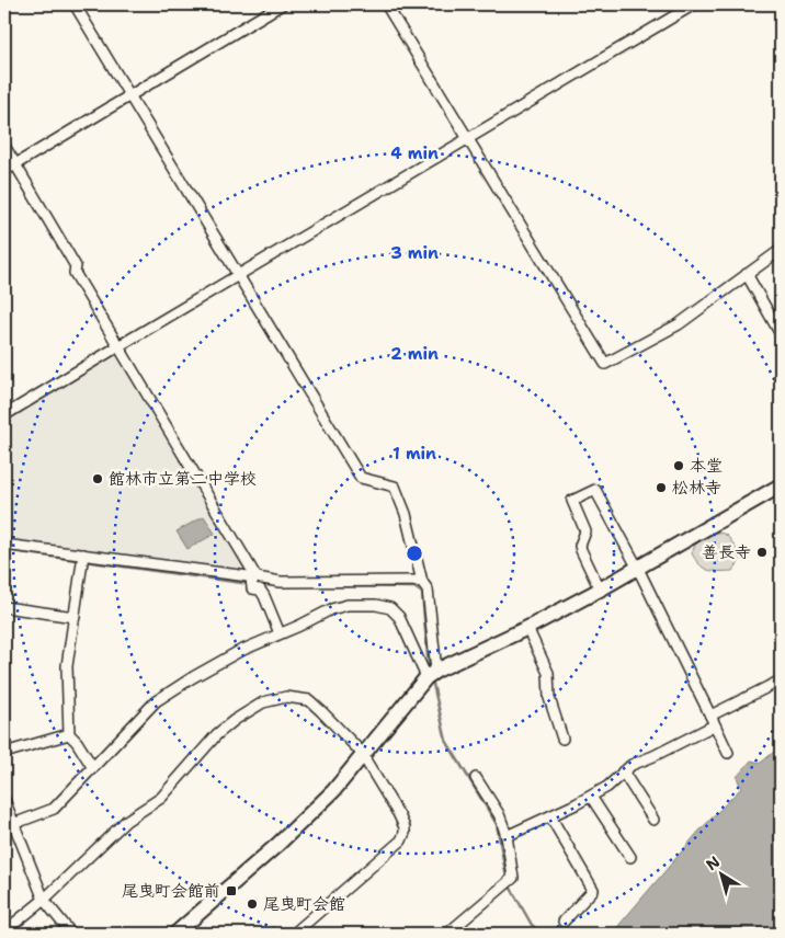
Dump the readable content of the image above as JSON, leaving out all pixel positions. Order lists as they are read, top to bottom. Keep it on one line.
{"places":{"other":["本堂","館林市立第二中学校","松林寺","善長寺","尾曳町会館"],"transit":["尾曳町会館前"]},"north":"top left","rings":["4 min","3 min","2 min","1 min"]}
